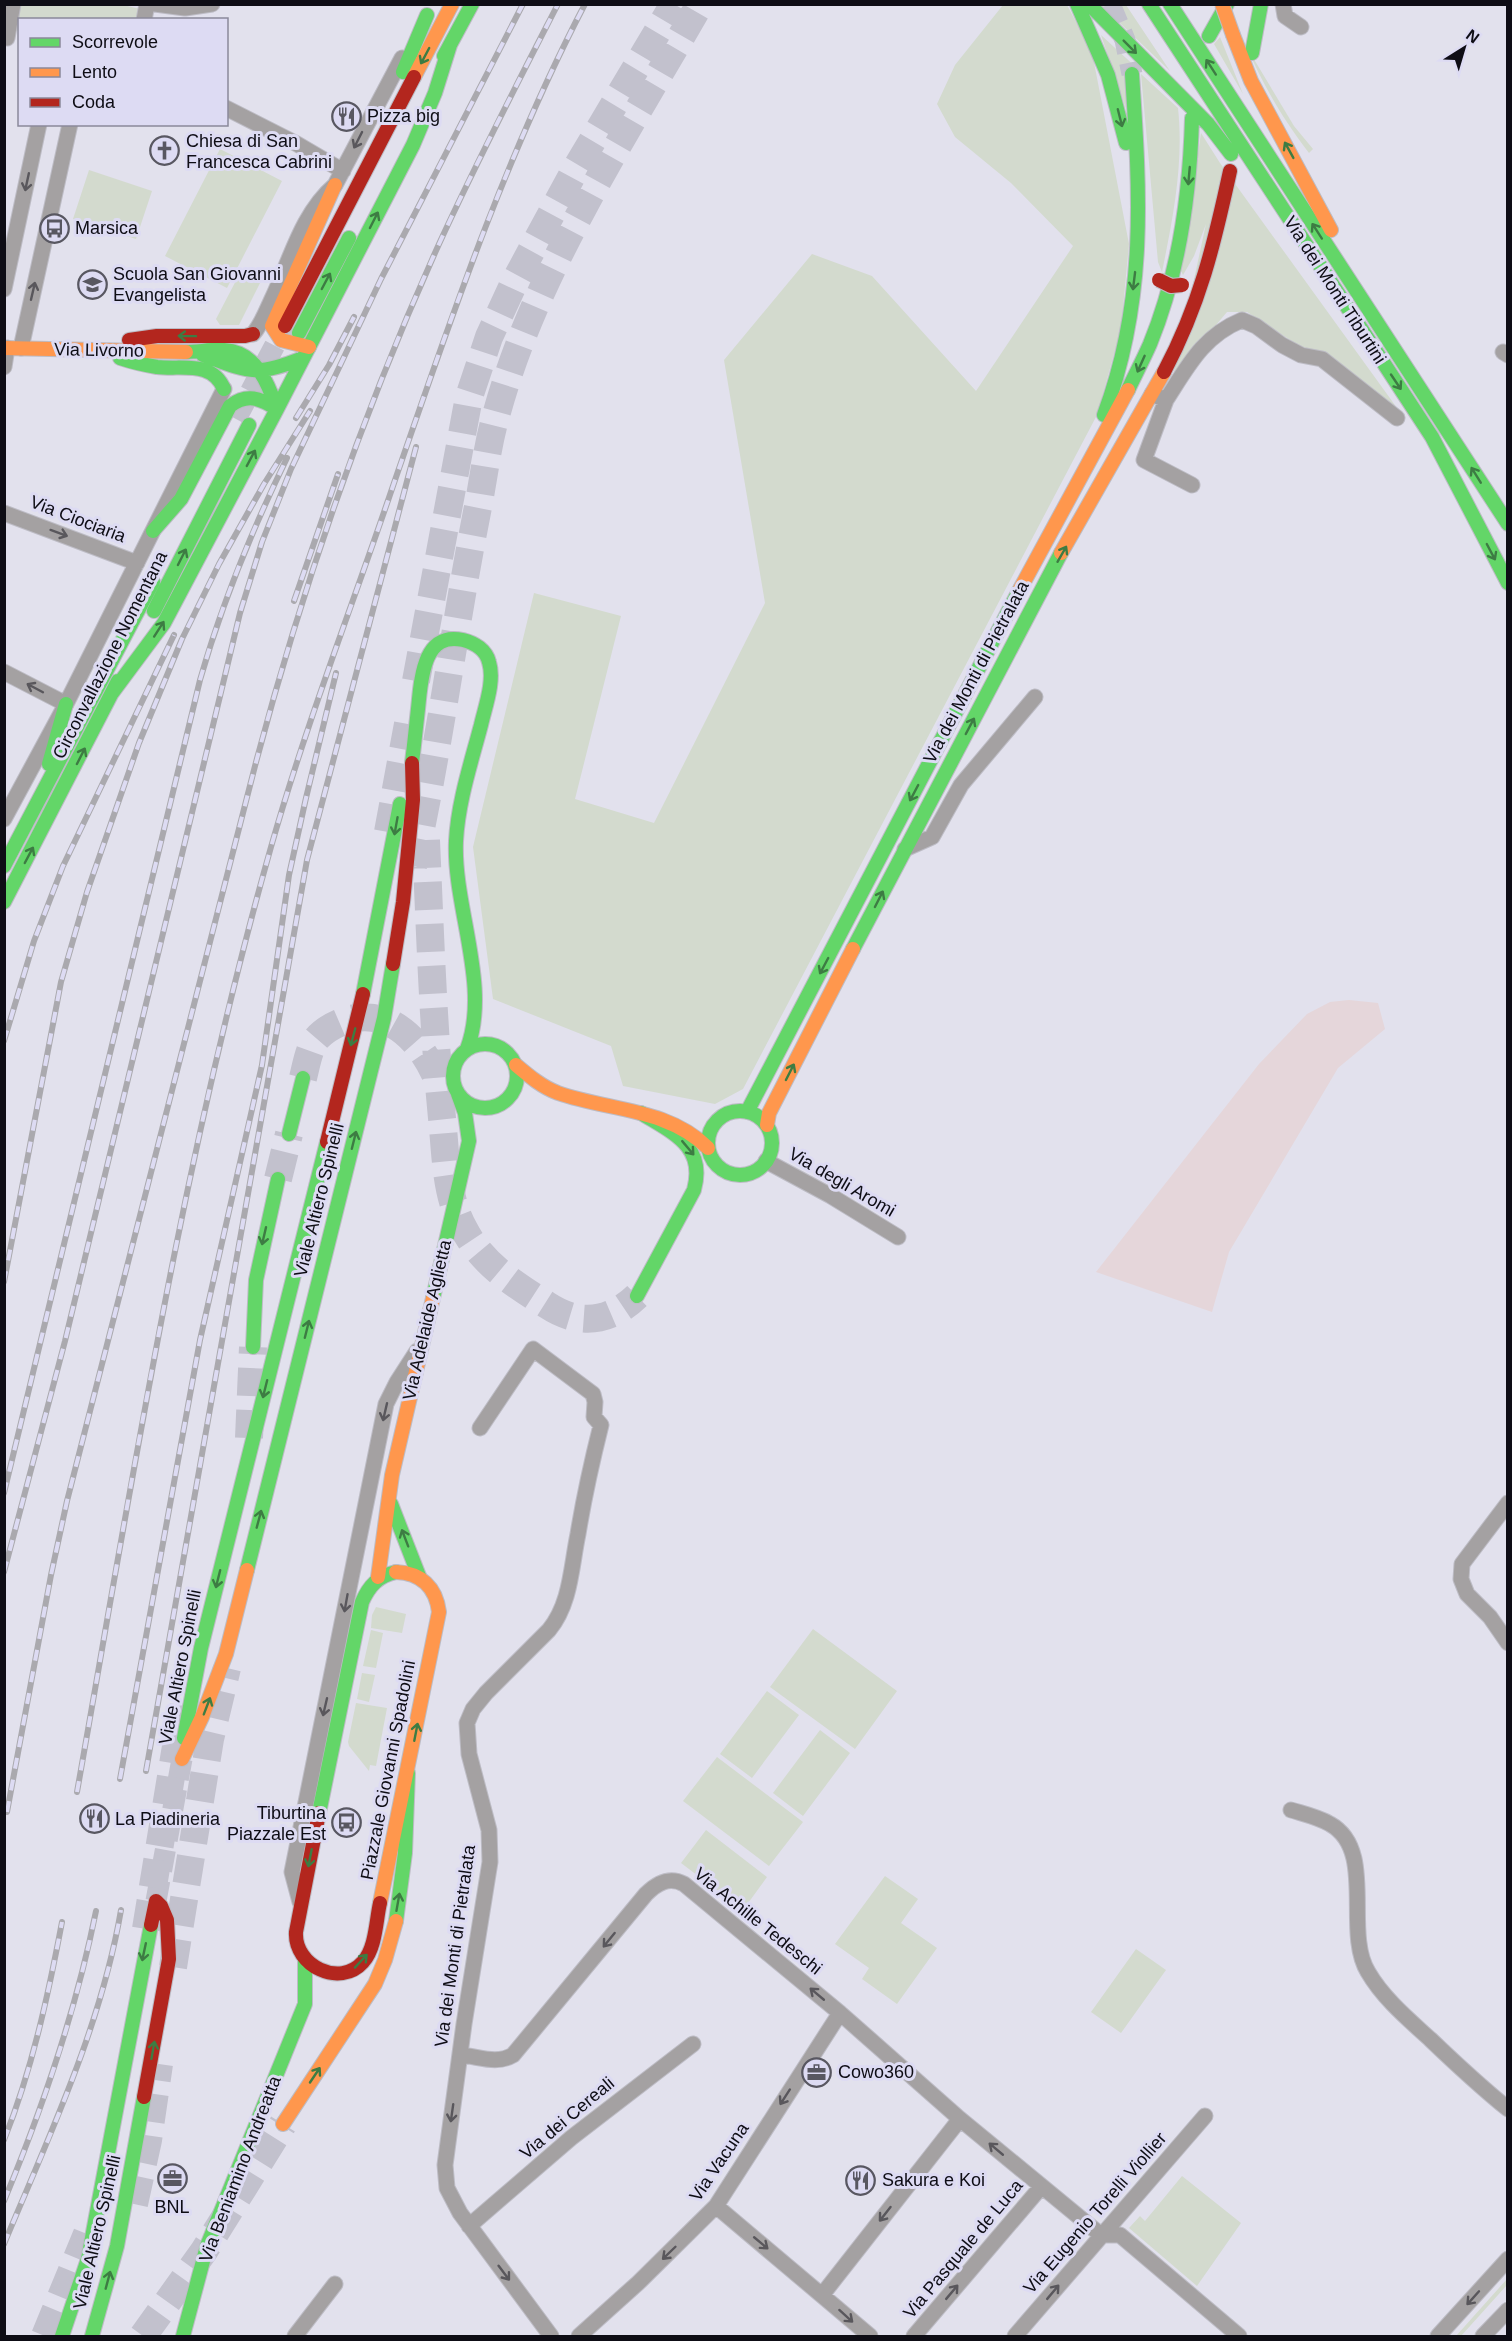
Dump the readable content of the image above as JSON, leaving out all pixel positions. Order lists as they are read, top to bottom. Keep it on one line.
{"streets":{"main road":["Via dei Monti Tiburtini","Via Livorno","Circonvallazione Nomentana","Via dei Monti di Pietralata","Viale Altiero Spinelli","Via Adelaide Aglietta","Piazzale Giovanni Spadolini","Via Beniamino Andreatta"],"street":["Via Ciociaria","Via degli Aromi","Via Achille Tedeschi","Via dei Cereali","Via Vacuna","Via Eugenio Torelli Viollier","Via Pasquale de Luca"]},"crossings":[["Via Ciociaria","Circonvallazione Nomentana"],["Via dei Monti di Pietralata","Via degli Aromi"],["Via dei Monti di Pietralata","Via Achille Tedeschi"],["Via dei Monti di Pietralata","Via dei Cereali"],["Viale Altiero Spinelli","Via Adelaide Aglietta"],["Via Adelaide Aglietta","Piazzale Giovanni Spadolini"],["Piazzale Giovanni Spadolini","Via Beniamino Andreatta"],["Via Achille Tedeschi","Via Vacuna"],["Via Achille Tedeschi","Via Eugenio Torelli Viollier"],["Via Achille Tedeschi","Via Pasquale de Luca"]],"one_way":["Via Ciociaria","Via Vacuna","Via Eugenio Torelli Viollier"],"places":{"restaurant":["Pizza big","La Piadineria","Sakura e Koi"],"church":["Chiesa di San Francesca Cabrini"],"bus stop":["Marsica","Tiburtina Piazzale Est"],"school or university":["Scuola San Giovanni Evangelista"],"office":["Cowo360","BNL"]},"legend":["Scorrevole","Lento","Coda"],"north":"top right"}
